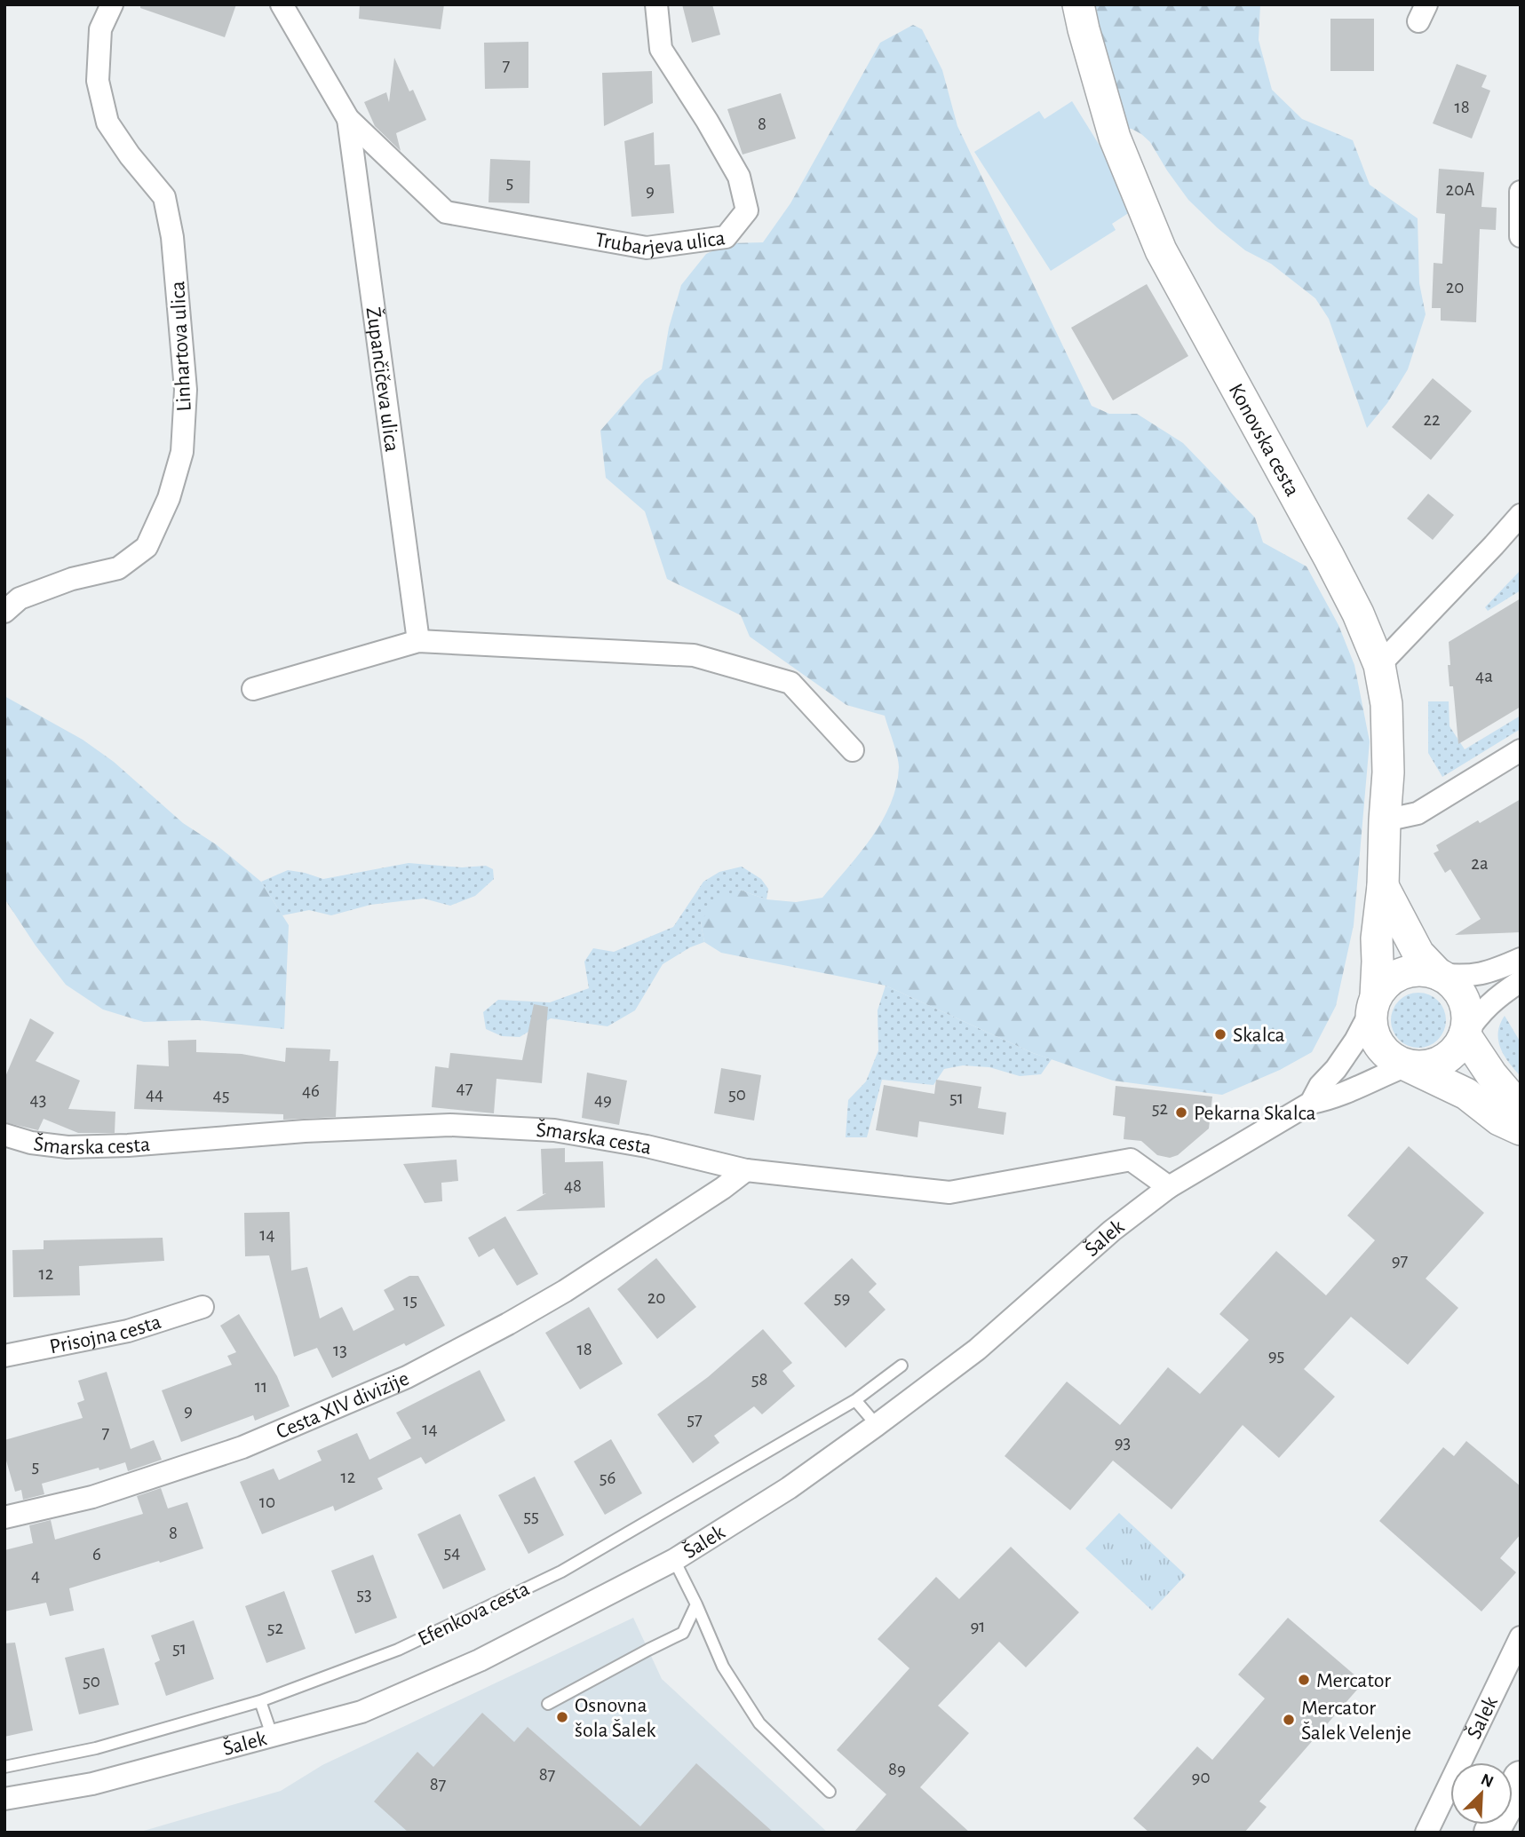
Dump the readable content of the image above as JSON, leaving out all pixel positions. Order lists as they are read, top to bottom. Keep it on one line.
{"streets":{"street":["Trubarjeva ulica","Linhartova ulica","Župančičeva ulica","Konovska cesta","Šmarska cesta","Šalek","Prisojna cesta","Cesta XIV divizije"],"lane":["Efenkova cesta"]},"crossings":[["Trubarjeva ulica","Župančičeva ulica"],["Šmarska cesta","Šalek"],["Šmarska cesta","Cesta XIV divizije"]],"places":["Skalca","Pekarna Skalca","Mercator","Osnovna šola Šalek","Mercator Šalek Velenje"],"house_numbers":["7","18","8","5","20A","9","20","22","4a","2a","47","46","44","50","45","51","43","49","52","48","14","97","12","20","59","15","18","13","95","58","11","9","57","14","7","93","5","12","56","10","55","8","54","6","4","53","91","52","51","50","89","87","90","87"],"north":"top right"}
